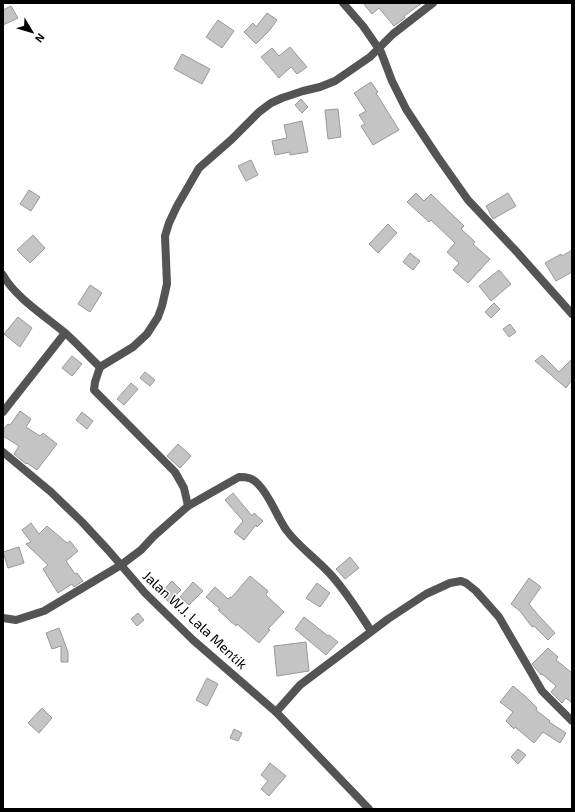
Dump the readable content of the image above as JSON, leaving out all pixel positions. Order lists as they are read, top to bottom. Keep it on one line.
{"streets":{"street":["Jalan W.J. Lala Mentik"]},"north":"bottom right"}
